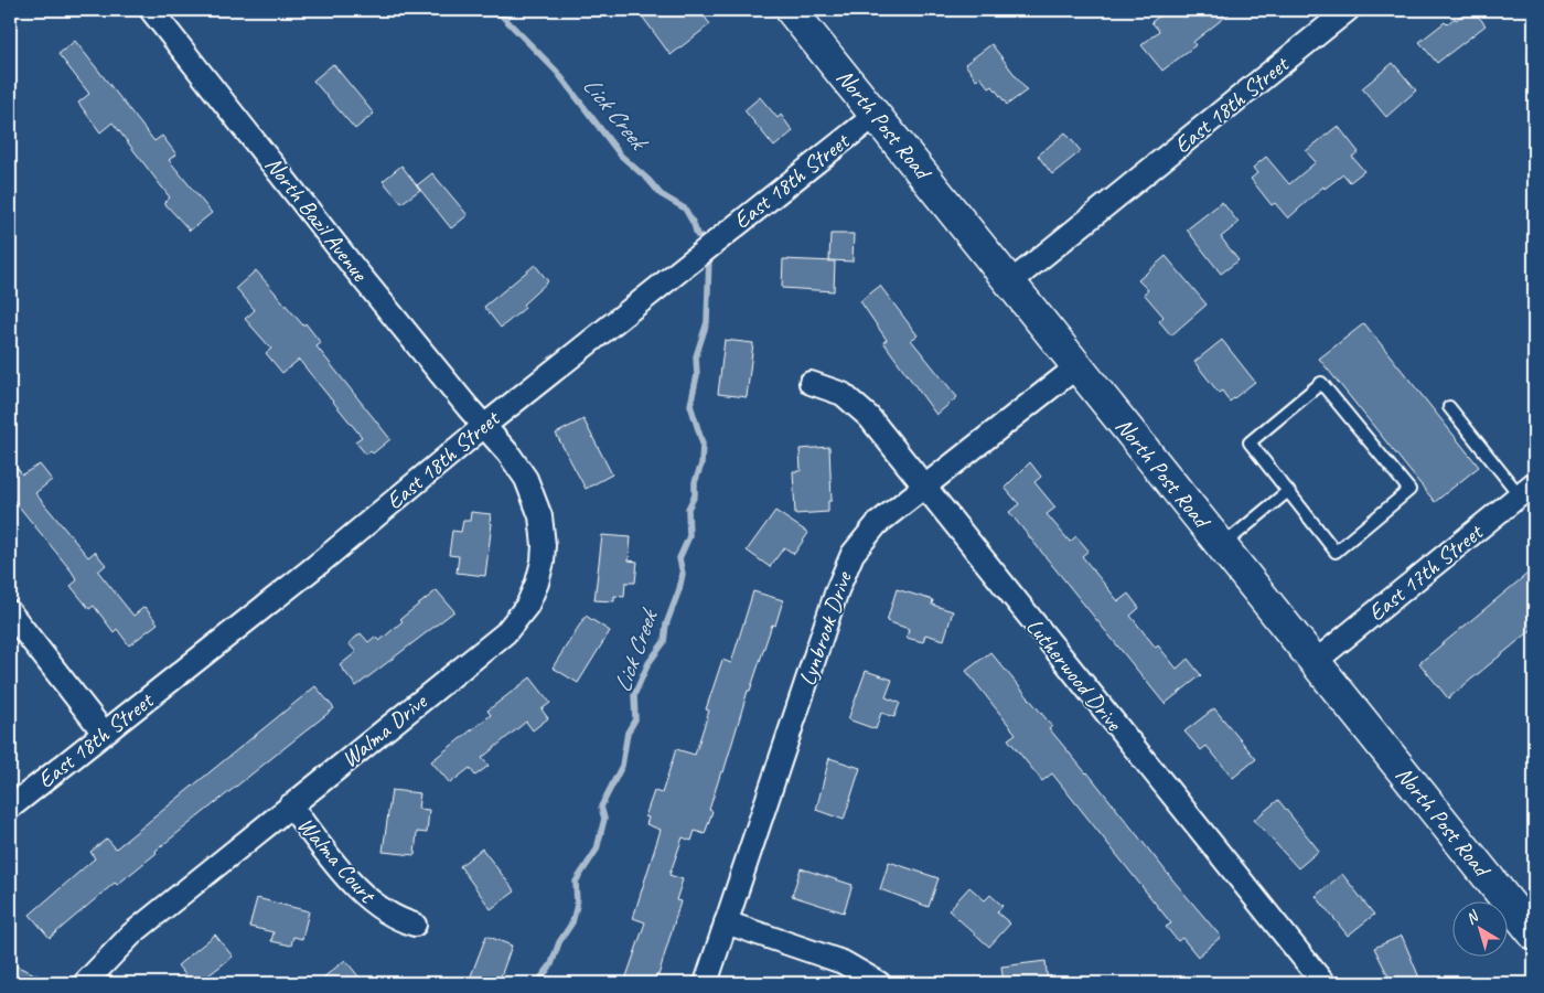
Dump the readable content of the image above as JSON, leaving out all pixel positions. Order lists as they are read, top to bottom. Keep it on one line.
{"streets":{"main road":["North Post Road"],"street":["East 18th Street","North Bazil Avenue","East 17th Street","Lynbrook Drive","Lutherwood Drive","Walma Drive","Walma Court"]},"crossings":[["East 18th Street","North Post Road"],["East 18th Street","North Bazil Avenue"],["East 18th Street","Walma Drive"],["North Post Road","East 17th Street"],["North Post Road","Lynbrook Drive"],["North Bazil Avenue","Walma Drive"],["Lynbrook Drive","Lutherwood Drive"],["Walma Drive","Walma Court"]],"water":["Lick Creek"],"north":"top left"}
